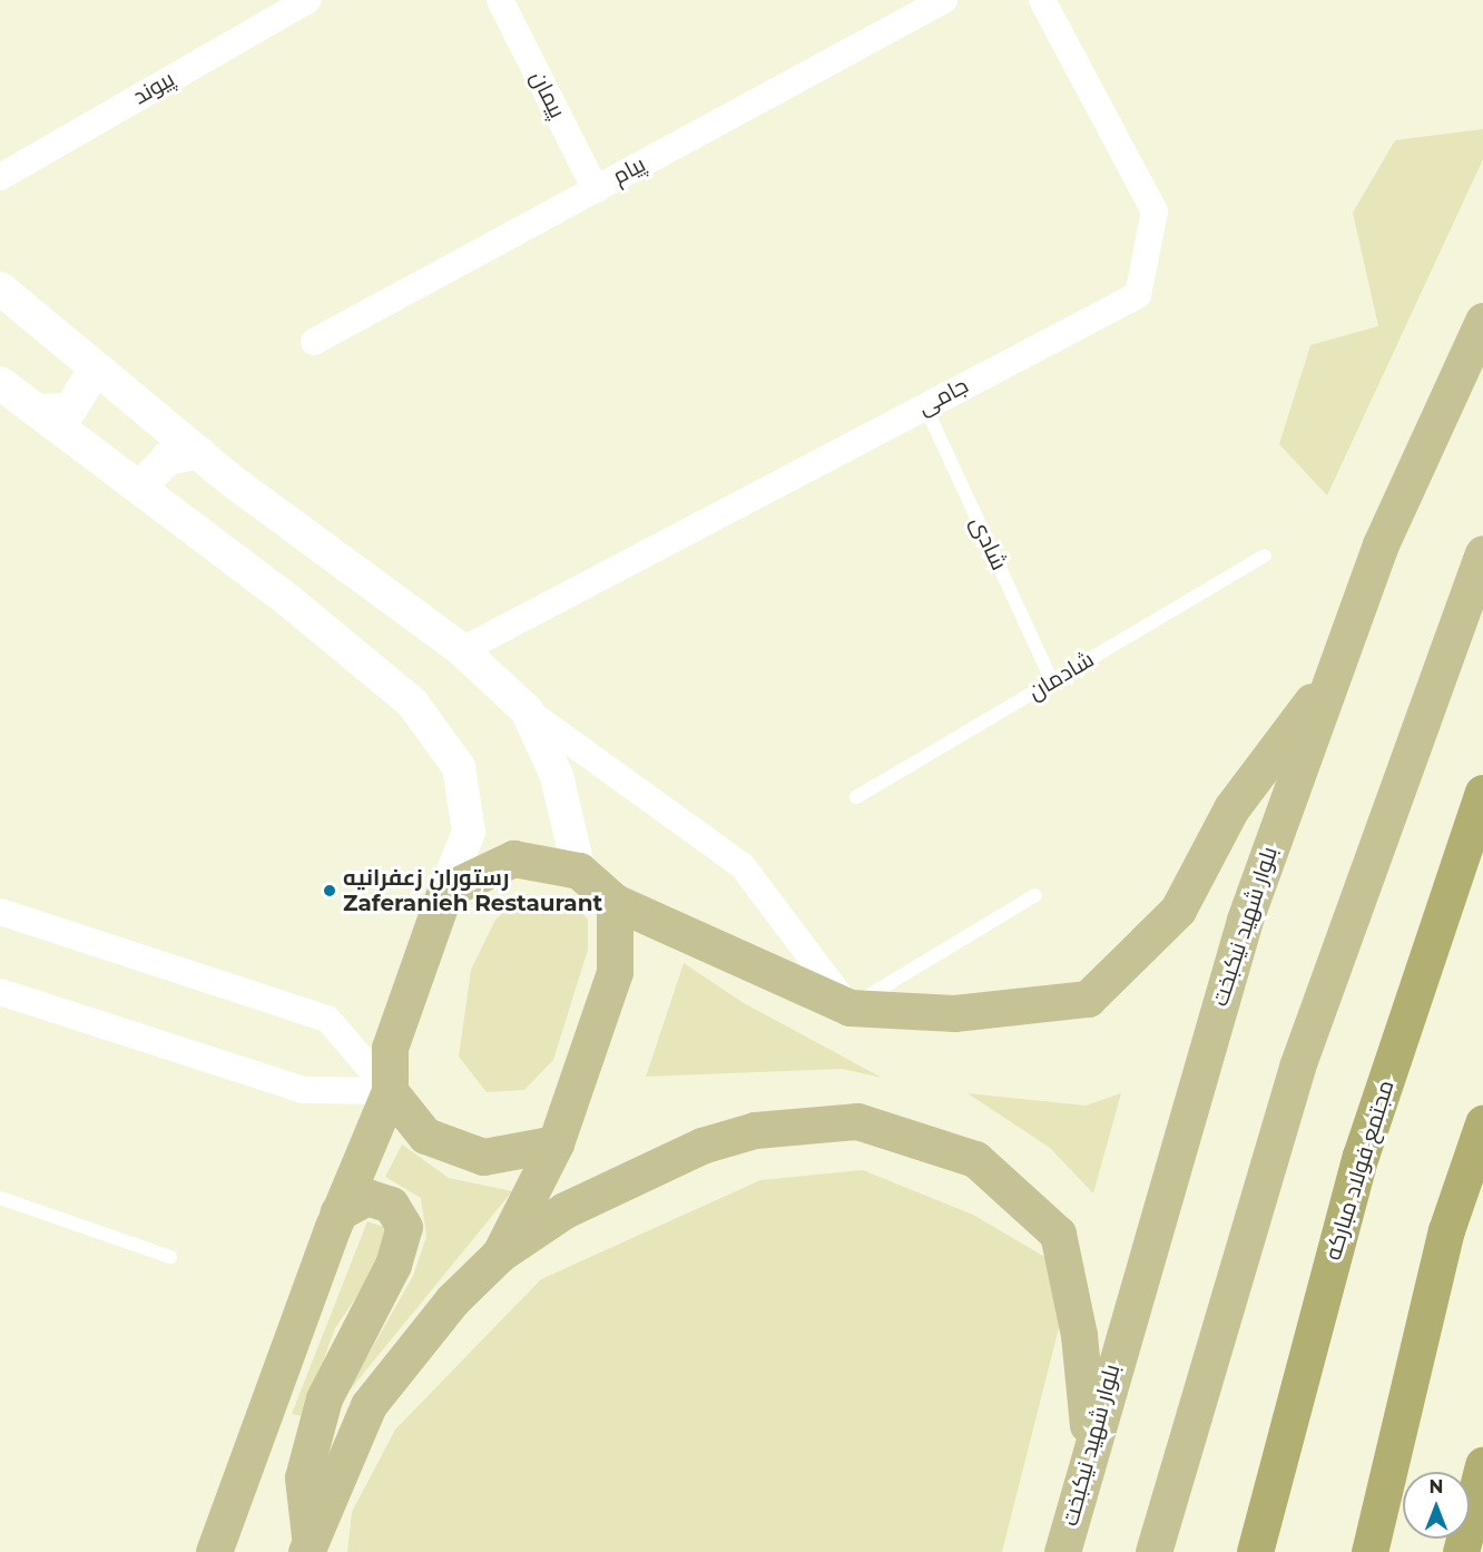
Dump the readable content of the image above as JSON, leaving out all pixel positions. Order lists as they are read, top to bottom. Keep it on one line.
{"streets":{"highway":["مجتمع فولاد مبارکه"],"main road":["بلوار شهید نیکبخت"],"street":["پیوند","پیمان","پیام","جامی"],"lane":["شادی","شادمان"]},"crossings":[["پیمان","پیام"],["جامی","شادی"],["شادی","شادمان"]],"places":["رستوران زعفرانیه Zaferanieh Restaurant"],"north":"top"}
